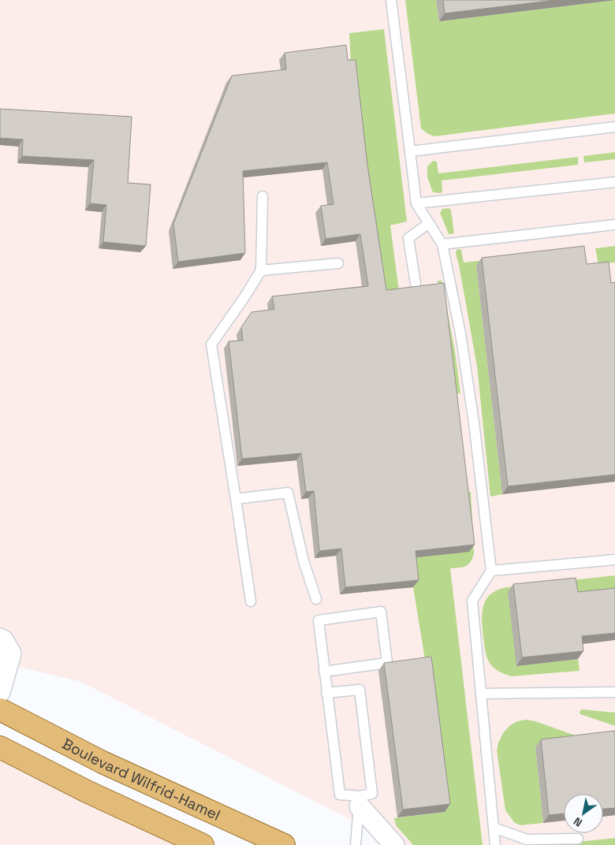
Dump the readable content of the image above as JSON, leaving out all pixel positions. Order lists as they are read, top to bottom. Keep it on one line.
{"streets":{"main road":["Boulevard Wilfrid-Hamel"]},"north":"bottom left"}
